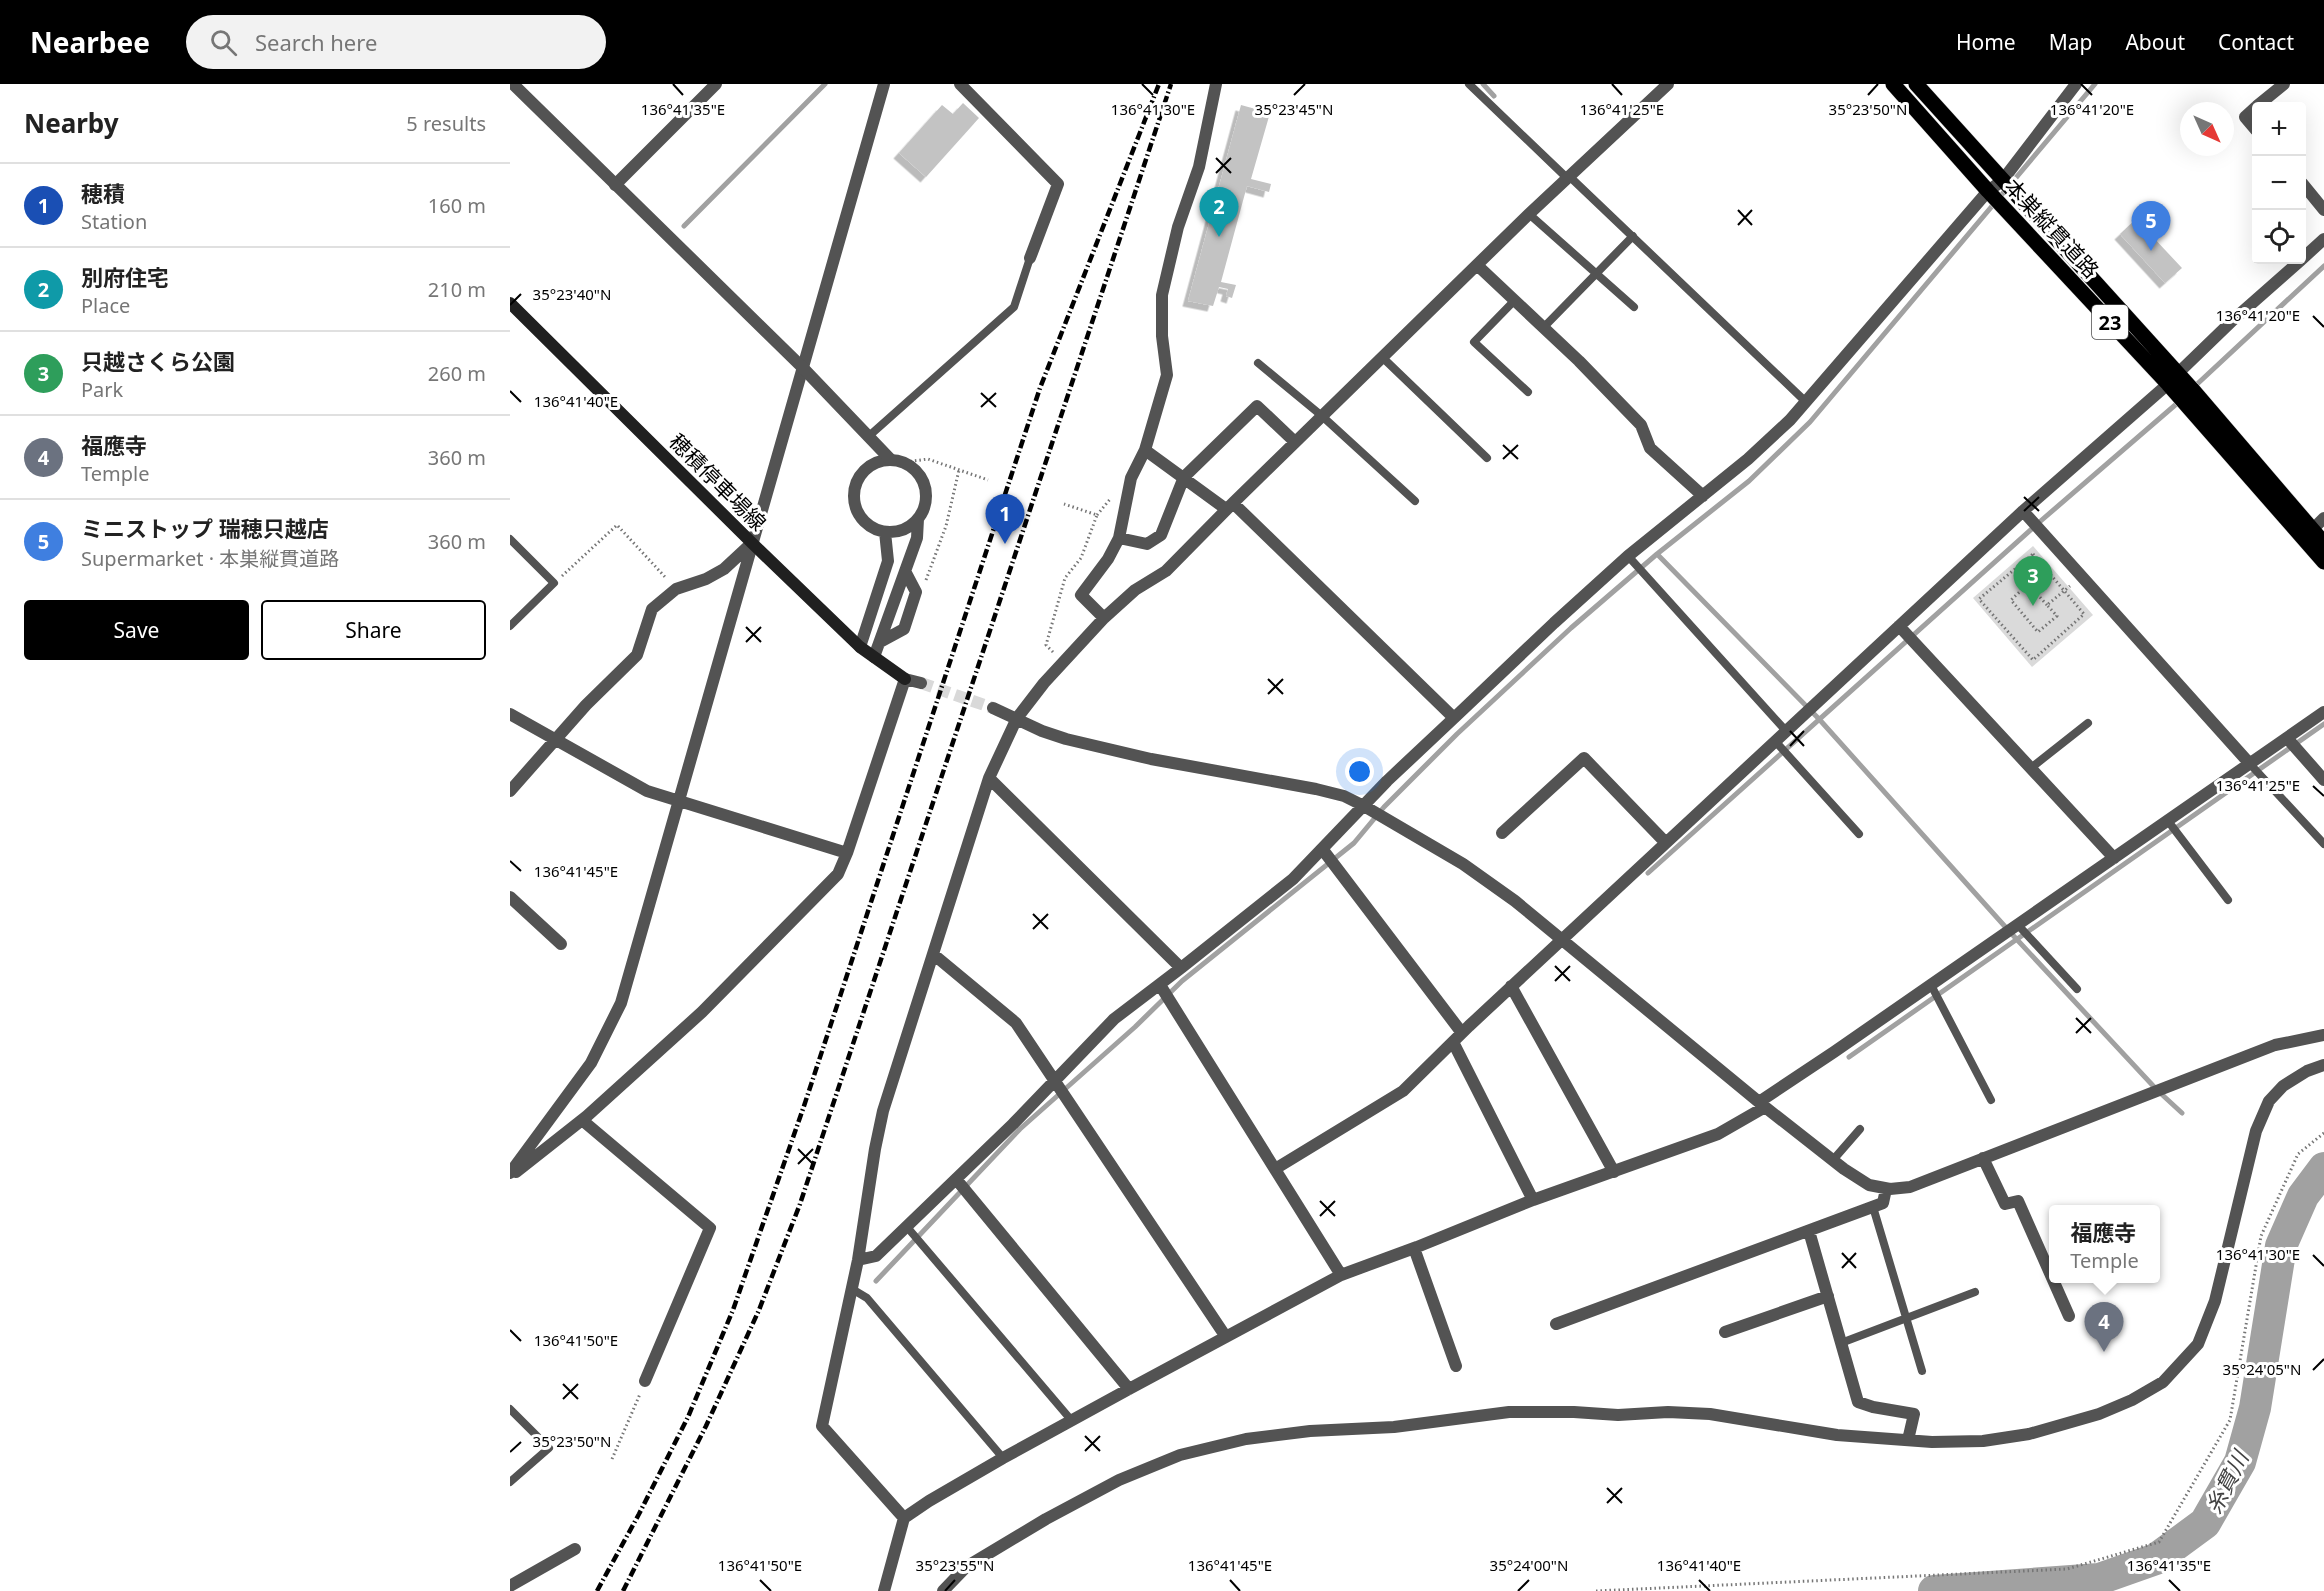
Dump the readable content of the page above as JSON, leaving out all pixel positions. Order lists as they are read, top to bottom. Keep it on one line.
{"streets":{"main road":["本巣縦貫道路","23","穂積停車場線"]},"water":["糸貫川"],"north":"bottom right","page":{"header":"Nearbee","search":"Search here","nav":["Home","Map","About","Contact"],"heading":["Nearby","5 results"],"map_buttons":["+","−"],"list":[{"mark":"1","name":"穂積","note":"Station","value":"160 m"},{"mark":"2","name":"別府住宅","note":"Place","value":"210 m"},{"mark":"3","name":"只越さくら公園","note":"Park","value":"260 m"},{"mark":"4","name":"福應寺","note":"Temple","value":"360 m"},{"mark":"5","name":"ミニストップ 瑞穂只越店","note":"Supermarket · 本巣縦貫道路","value":"360 m"}],"pins":["2","5","1","3","4"],"buttons":["Save","Share"],"popup":["福應寺","Temple"]},"coordinates":["136°41'20\"E","136°41'35\"E","136°41'30\"E","35°23'45\"N","136°41'25\"E","35°23'50\"N","35°23'40\"N","136°41'40\"E","136°41'45\"E","136°41'50\"E","35°24'05\"N","35°23'55\"N","35°24'00\"N"]}
